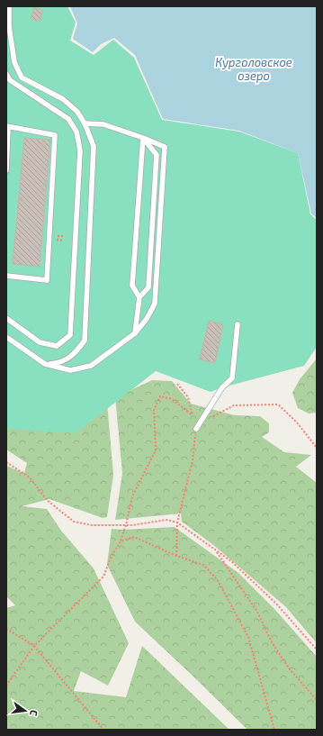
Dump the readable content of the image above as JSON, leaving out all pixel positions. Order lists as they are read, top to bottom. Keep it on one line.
{"water":["Курголовское озеро"],"north":"right"}
